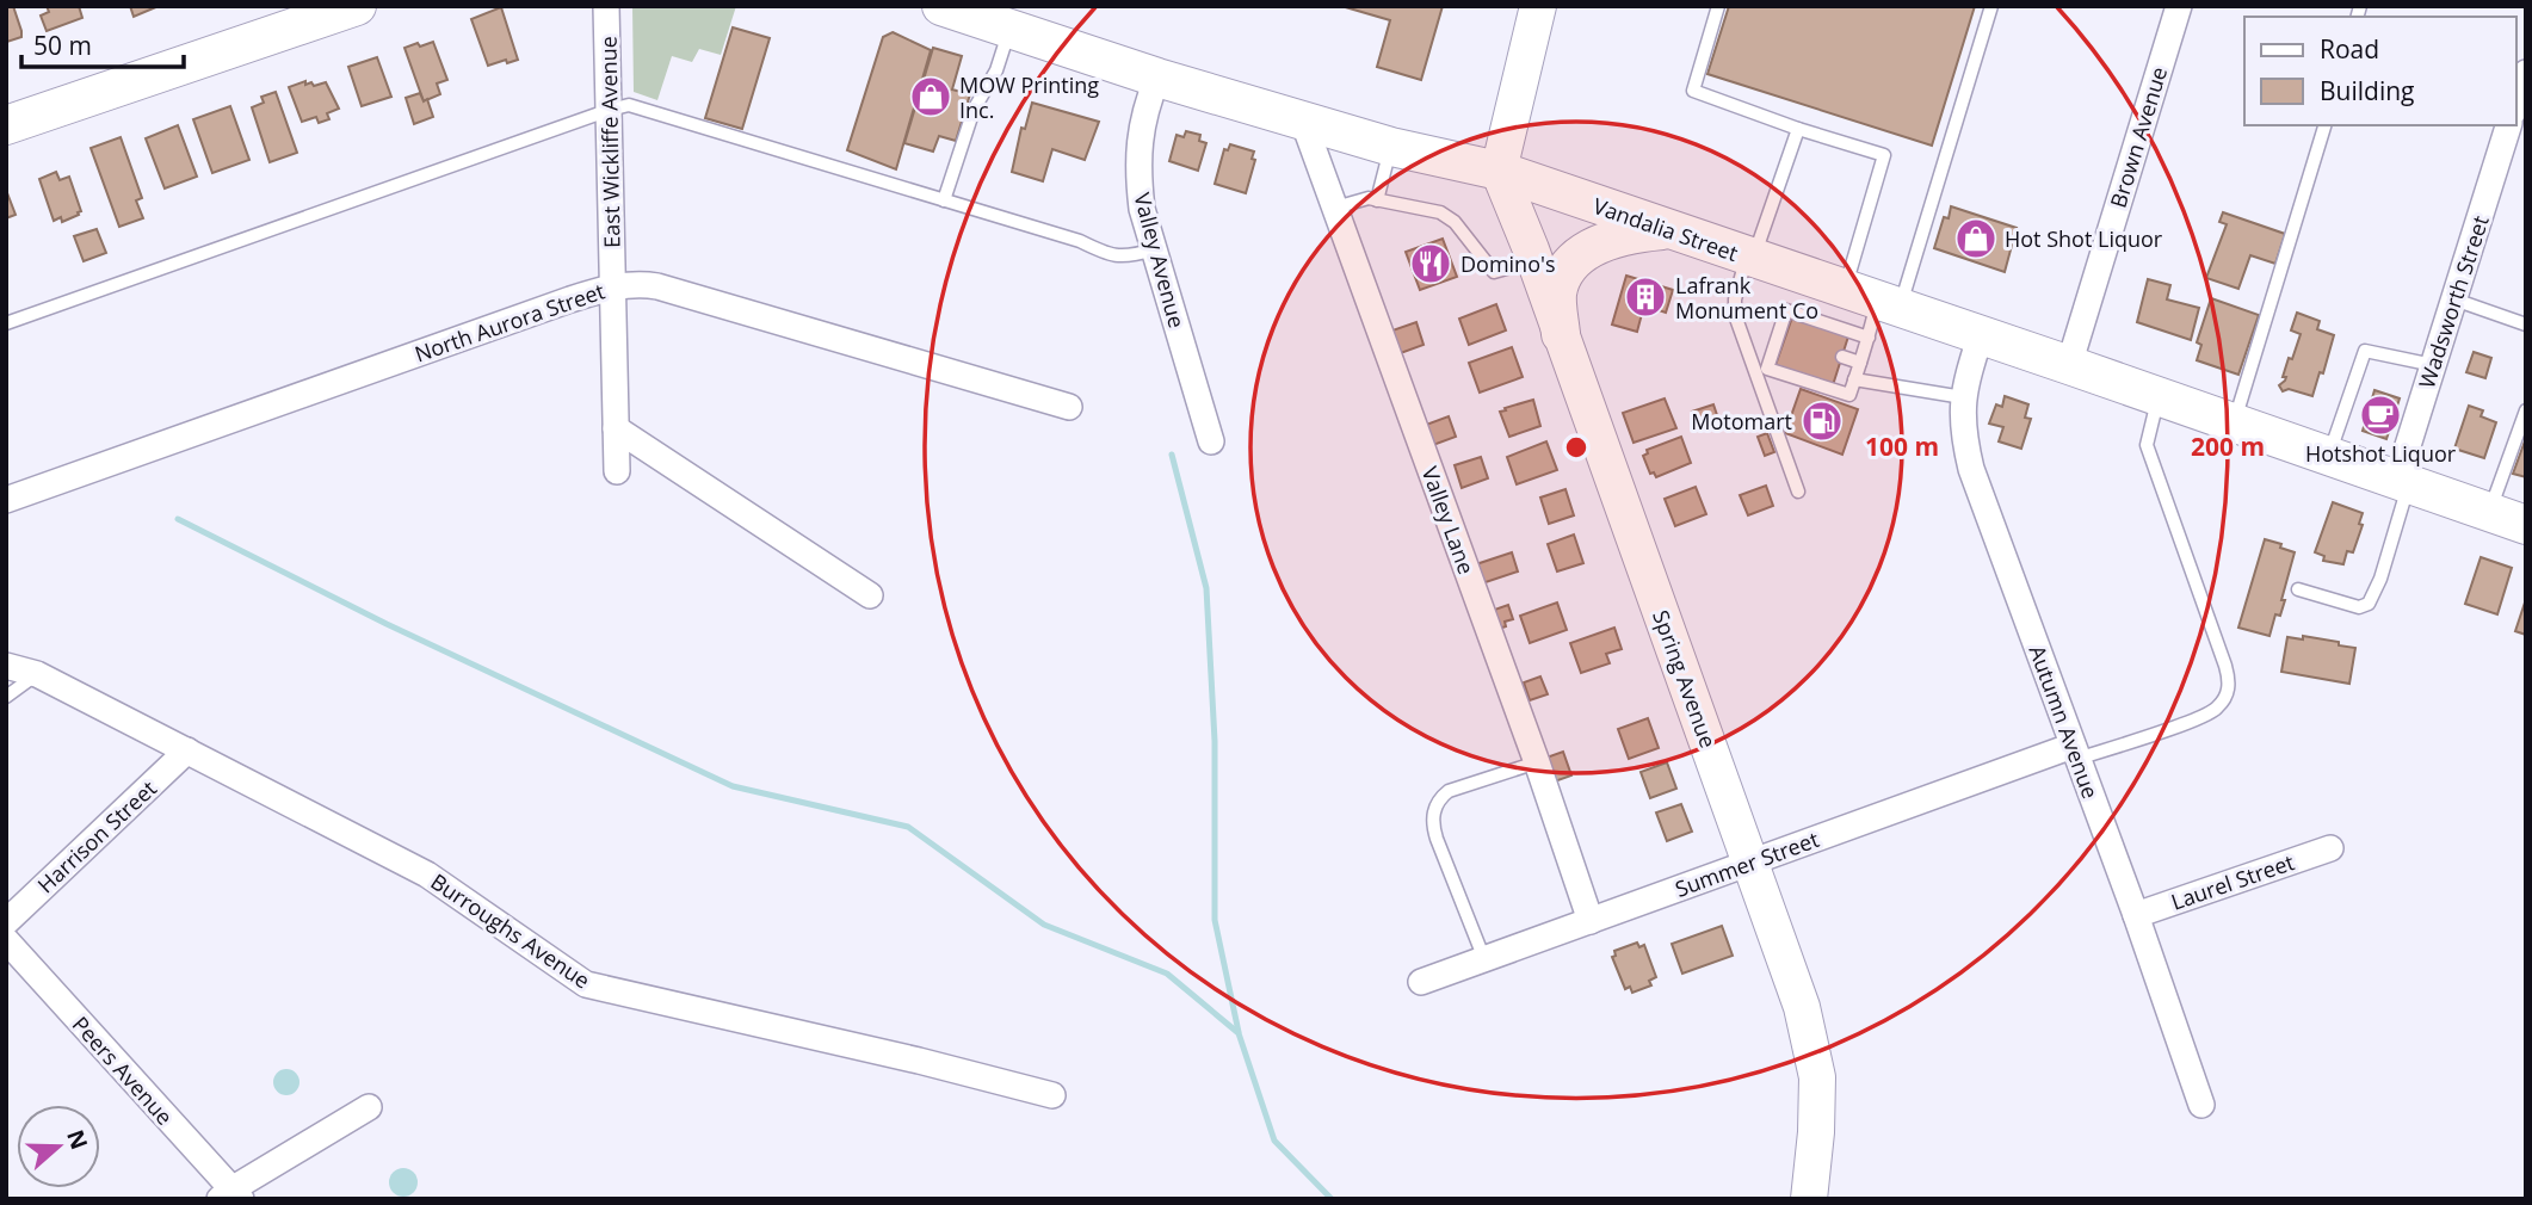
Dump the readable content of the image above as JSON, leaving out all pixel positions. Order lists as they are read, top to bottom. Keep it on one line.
{"streets":{"main road":["Vandalia Street"],"street":["Brown Avenue","East Wickliffe Avenue","Valley Avenue","Wadsworth Street","North Aurora Street","Valley Lane","Spring Avenue","Autumn Avenue","Harrison Street","Summer Street","Laurel Street","Burroughs Avenue","Peers Avenue"]},"crossings":[["Brown Avenue","Vandalia Street"],["East Wickliffe Avenue","North Aurora Street"],["Vandalia Street","Valley Avenue"],["Vandalia Street","Wadsworth Street"],["Vandalia Street","Valley Lane"],["Vandalia Street","Spring Avenue"],["Vandalia Street","Autumn Avenue"],["Valley Lane","Summer Street"],["Spring Avenue","Summer Street"],["Autumn Avenue","Summer Street"],["Autumn Avenue","Laurel Street"],["Harrison Street","Burroughs Avenue"]],"places":{"shop":["MOW Printing Inc.","Hot Shot Liquor"],"restaurant":["Domino's"],"building":["Lafrank Monument Co"],"cafe":["Hotshot Liquor"],"fuel station":["Motomart"]},"legend":["Road","Building"],"scale_bar":"50 m","north":"right","rings":["100 m","200 m"]}
